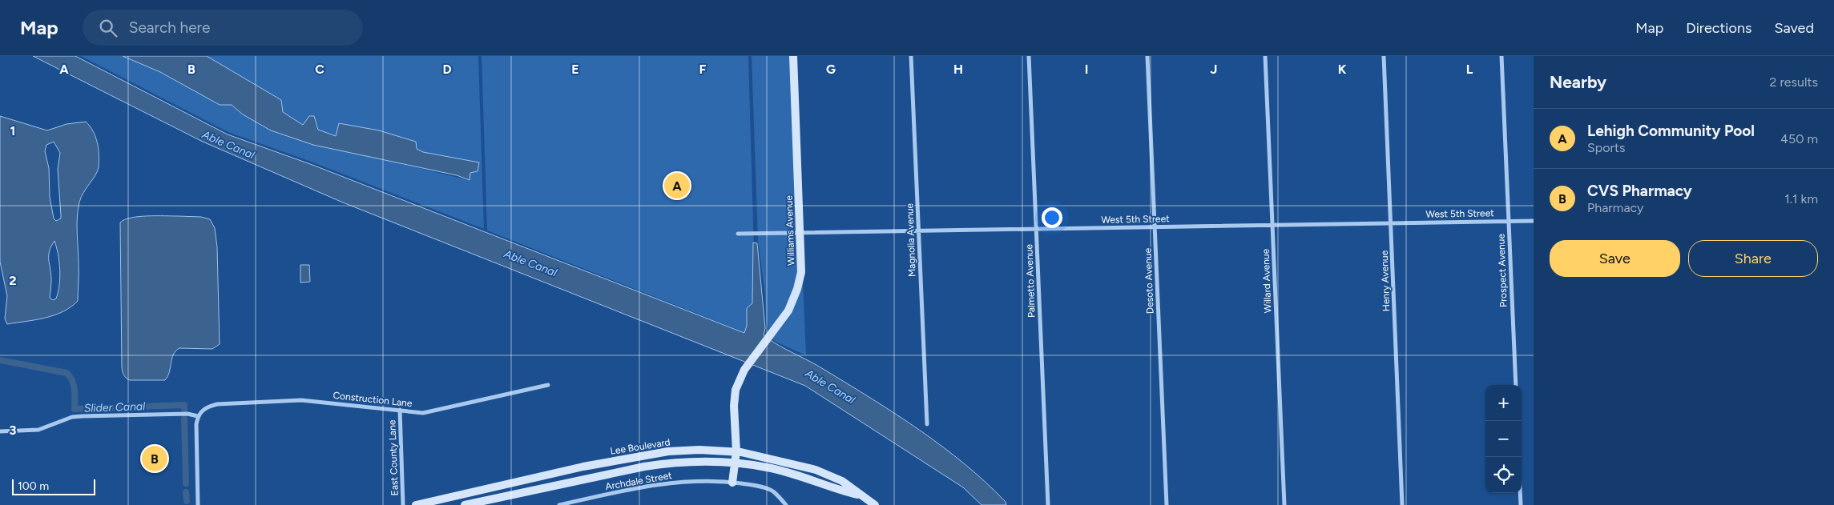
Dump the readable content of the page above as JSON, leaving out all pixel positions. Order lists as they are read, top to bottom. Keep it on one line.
{"streets":{"main road":["Williams Avenue","Lee Boulevard"],"street":["West 5th Street","Magnolia Avenue","Prospect Avenue","Palmetto Avenue","Desoto Avenue","Willard Avenue","Henry Avenue","Construction Lane","East County Lane","Archdale Street"]},"crossings":[["West 5th Street","Williams Avenue"],["West 5th Street","Magnolia Avenue"],["West 5th Street","Prospect Avenue"],["West 5th Street","Palmetto Avenue"],["West 5th Street","Desoto Avenue"],["West 5th Street","Willard Avenue"],["West 5th Street","Henry Avenue"],["Williams Avenue","Lee Boulevard"],["Williams Avenue","Archdale Street"],["Construction Lane","East County Lane"]],"water":["Able Canal","Slider Canal"],"scale_bar":"100 m","page":{"header":"Map","search":"Search here","nav":["Map","Directions","Saved"],"heading":["Nearby","2 results"],"list":[{"mark":"A","name":"Lehigh Community Pool","note":"Sports","value":"450 m"},{"mark":"B","name":"CVS Pharmacy","note":"Pharmacy","value":"1.1 km"}],"pins":["A","B"],"buttons":["Save","Share"],"map_buttons":["+","−"],"scale":"100 m"},"grid":{"columns":["A","B","C","D","E","F","G","H","I","J","K","L"],"rows":["1","2","3"]}}
